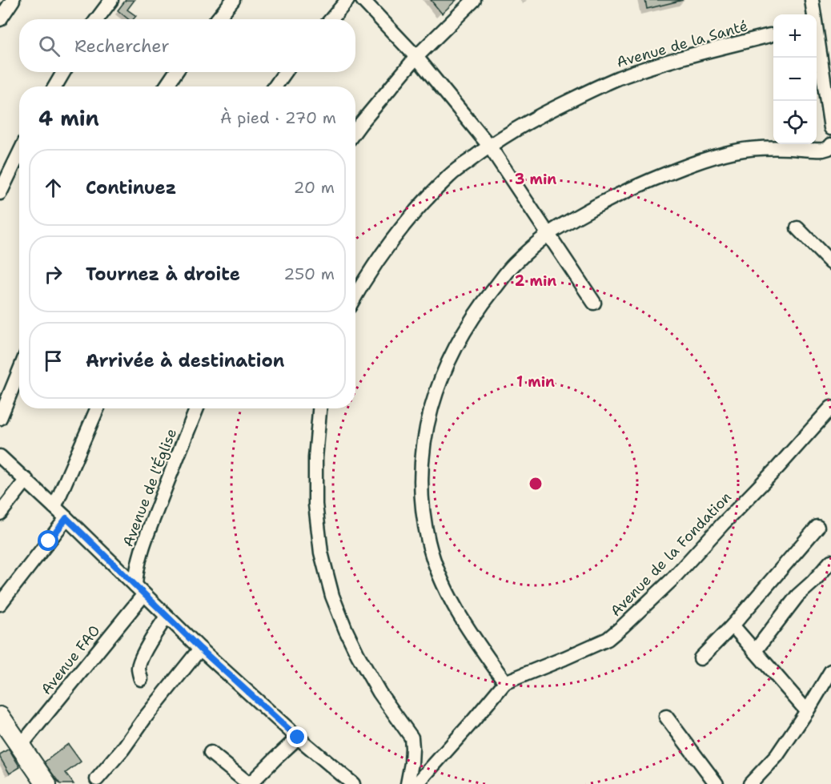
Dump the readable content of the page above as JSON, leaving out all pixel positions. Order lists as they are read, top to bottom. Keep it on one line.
{"streets":{"street":["Avenue de la Santé","Avenue de l'Église","Avenue de la Fondation","Avenue FAO"]},"crossings":[["Avenue de l'Église","Avenue FAO"]],"page":{"map_buttons":["+","−"],"search":"Rechercher","heading":["4 min","À pied · 270 m"],"list":[["Continuez","20 m"],["Tournez à droite","250 m"],"Arrivée à destination"]},"rings":["3 min","2 min","1 min"]}
